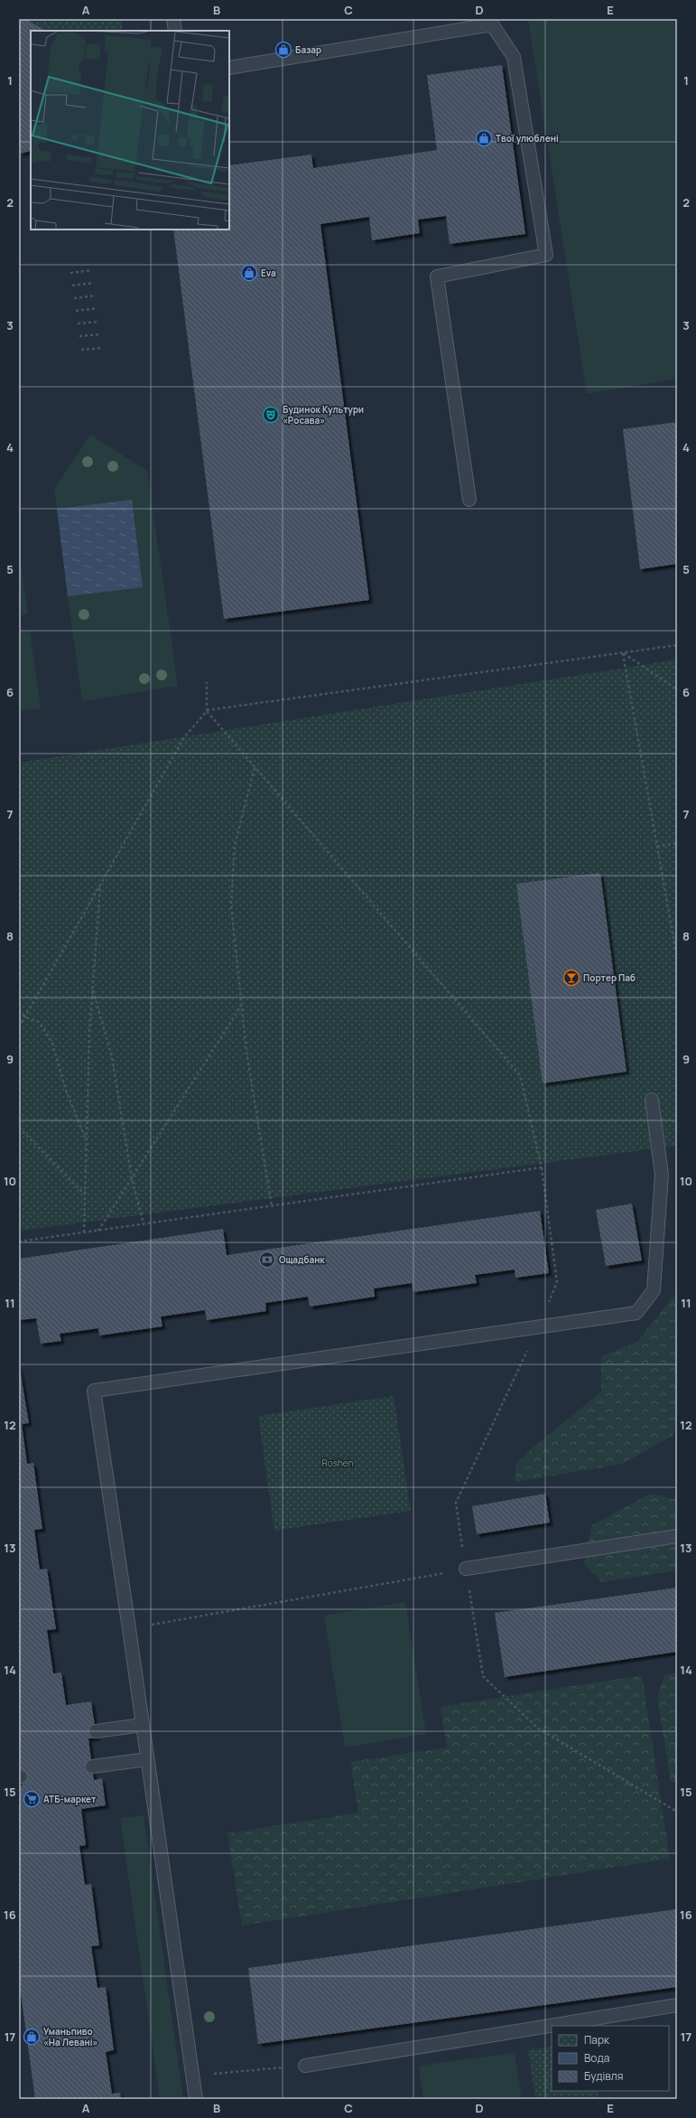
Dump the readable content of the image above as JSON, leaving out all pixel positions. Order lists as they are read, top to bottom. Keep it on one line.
{"parks":["Roshen"],"places":{"shop":["Базар","Твої улюблені","Eva","Уманьпиво «На Левані»"],"theatre":["Будинок Культури «Росава»"],"bar":["Портер Паб"],"bank":["Ощадбанк"],"supermarket":["АТБ-маркет"]},"legend":["Парк","Вода","Будівля"],"grid":{"columns":["A","B","C","D","E"],"rows":["1","2","3","4","5","6","7","8","9","10","11","12","13","14","15","16","17"]}}
